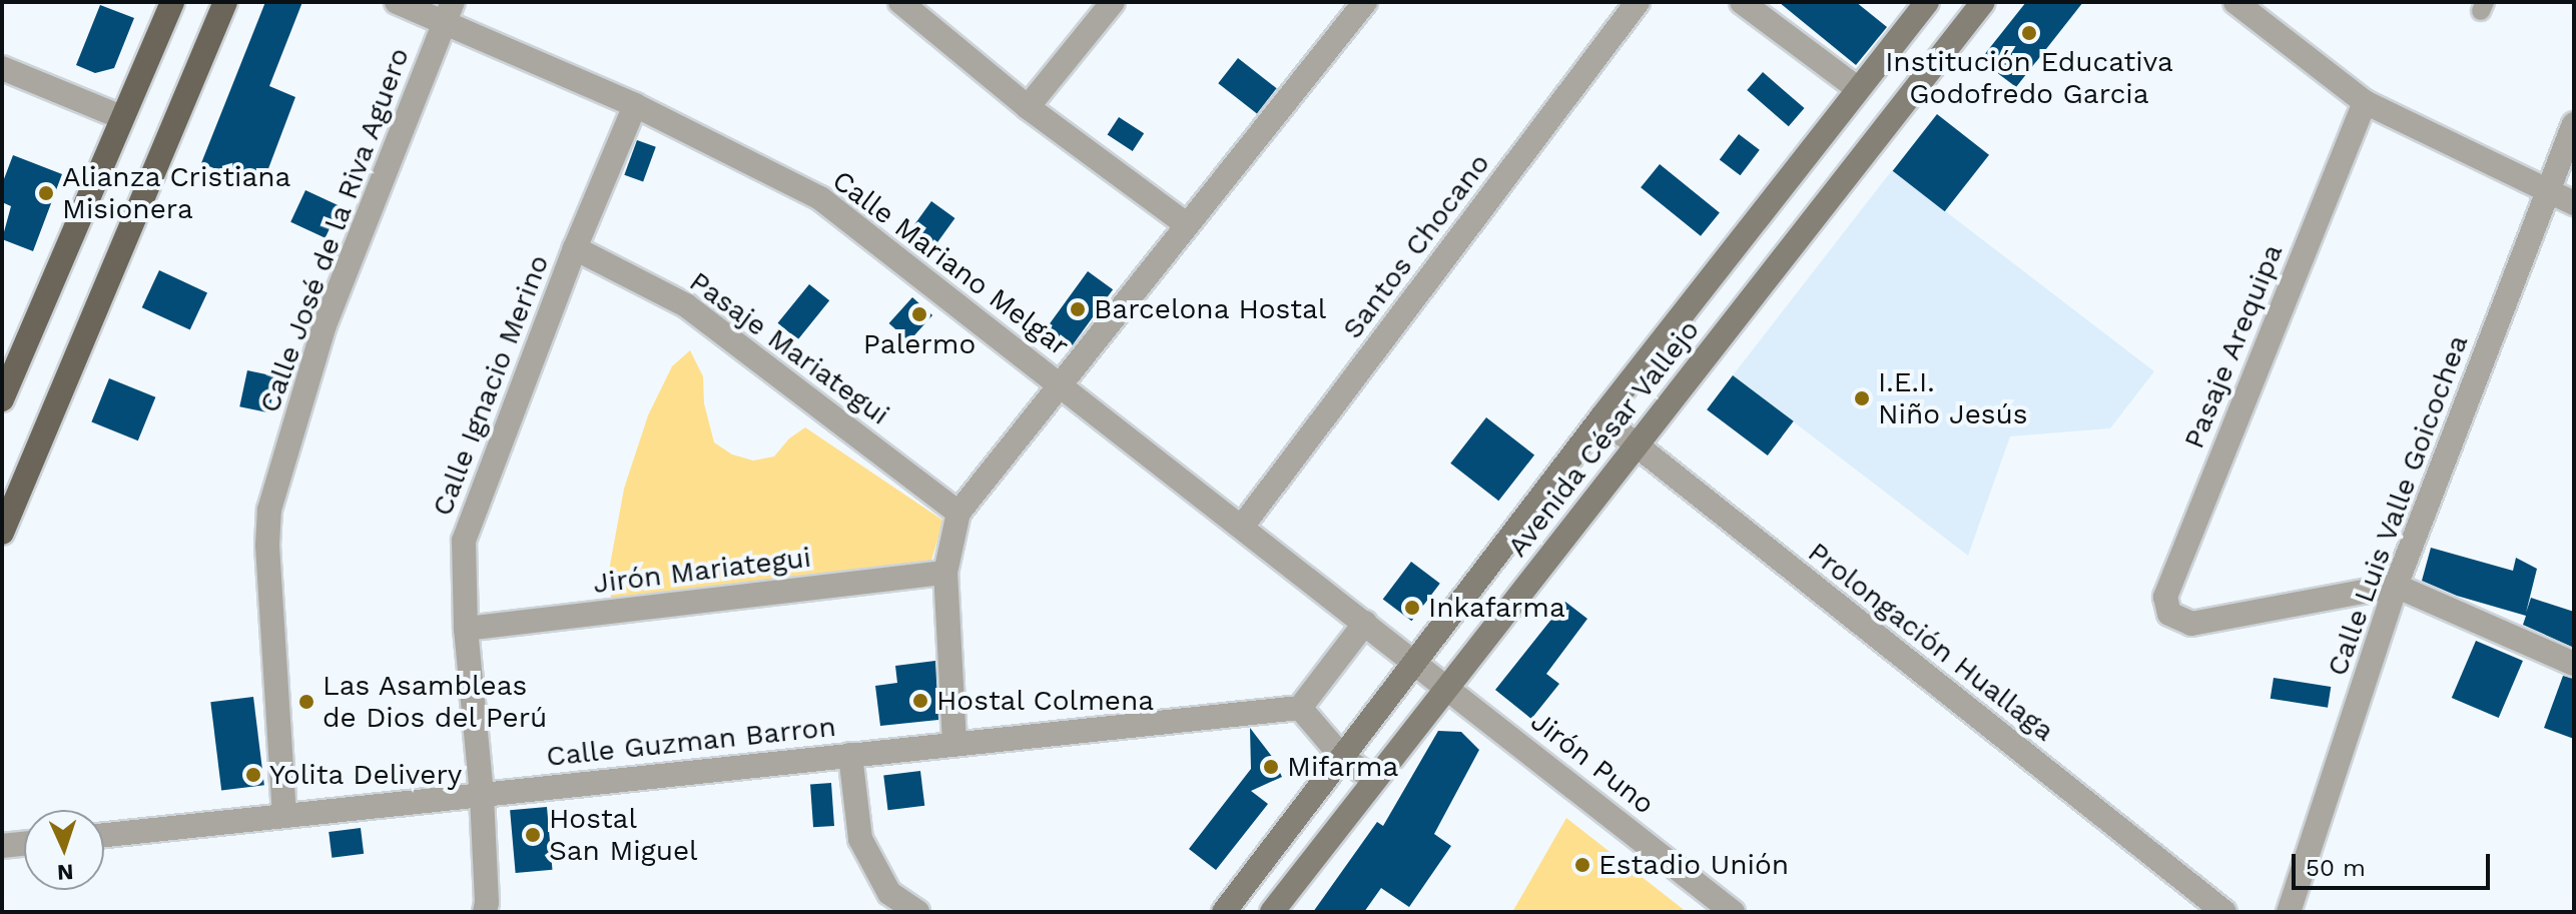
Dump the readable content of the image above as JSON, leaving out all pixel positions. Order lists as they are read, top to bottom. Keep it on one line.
{"streets":{"main road":["Avenida César Vallejo"],"street":["Calle José de la Riva Aguero","Santos Chocano","Calle Mariano Melgar","Pasaje Arequipa","Pasaje Mariategui","Calle Ignacio Merino","Calle Luis Valle Goicochea","Jirón Mariategui","Prolongación Huallaga","Calle Guzman Barron","Jirón Puno"]},"crossings":[["Calle José de la Riva Aguero","Calle Mariano Melgar"],["Calle José de la Riva Aguero","Calle Guzman Barron"],["Santos Chocano","Calle Mariano Melgar"],["Calle Mariano Melgar","Calle Ignacio Merino"],["Calle Mariano Melgar","Avenida César Vallejo"],["Calle Mariano Melgar","Jirón Puno"],["Pasaje Arequipa","Calle Luis Valle Goicochea"],["Pasaje Mariategui","Calle Ignacio Merino"],["Calle Ignacio Merino","Jirón Mariategui"],["Calle Ignacio Merino","Calle Guzman Barron"],["Avenida César Vallejo","Prolongación Huallaga"],["Avenida César Vallejo","Jirón Puno"]],"places":["Institución Educativa Godofredo Garcia","Alianza Cristiana Misionera","Barcelona Hostal","Palermo","I.E.I. Niño Jesús","Inkafarma","Hostal Colmena","Las Asambleas de Dios del Perú","Mifarma","Yolita Delivery","Hostal San Miguel","Estadio Unión"],"scale_bar":"50 m","north":"bottom"}
